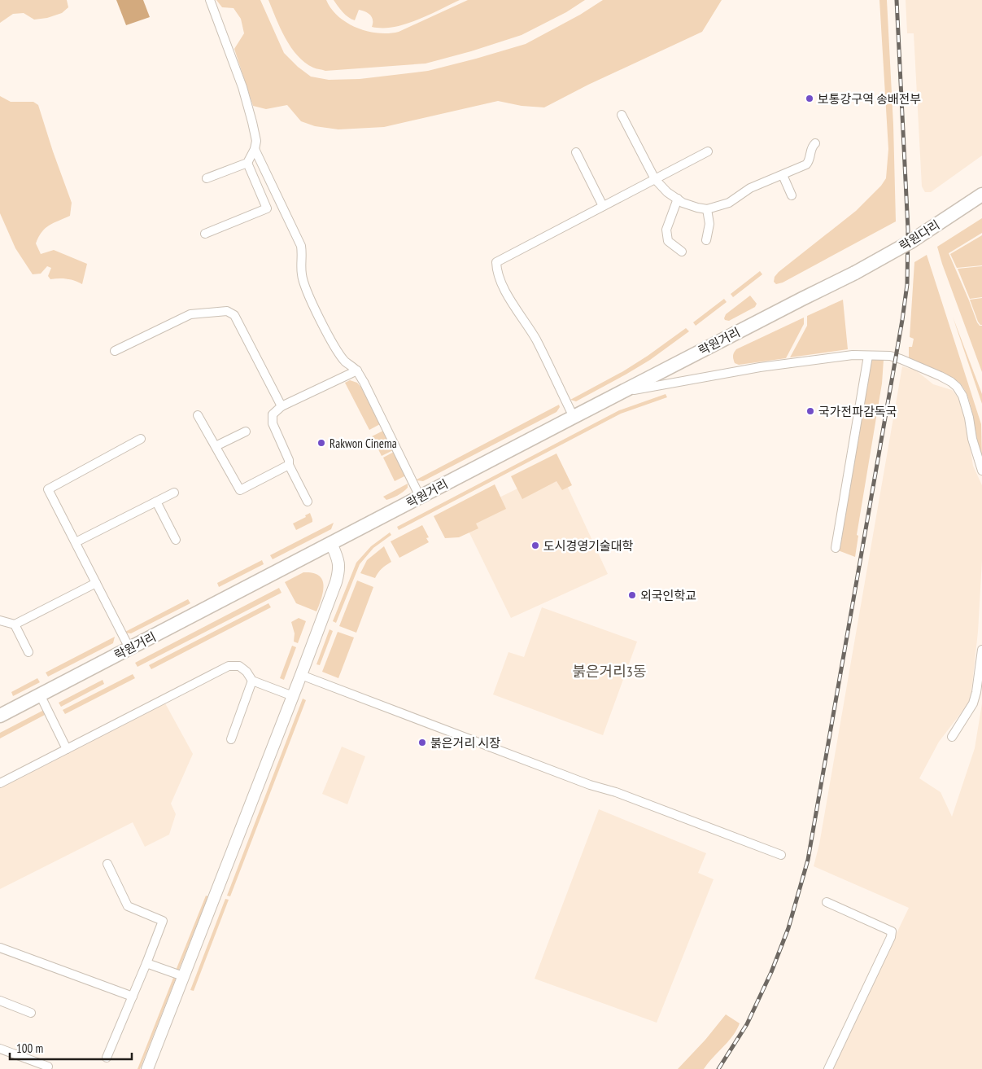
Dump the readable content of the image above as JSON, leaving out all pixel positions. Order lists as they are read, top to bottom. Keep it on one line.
{"streets":{"main road":["락원다리","락원거리"]},"crossings":[["락원다리","락원거리"]],"districts":["붉은거리3동"],"places":["보통강구역 송배전부","국가전파감독국","Rakwon Cinema","도시경영기술대학","외국인학교","붉은거리 시장"],"scale_bar":"100 m"}
